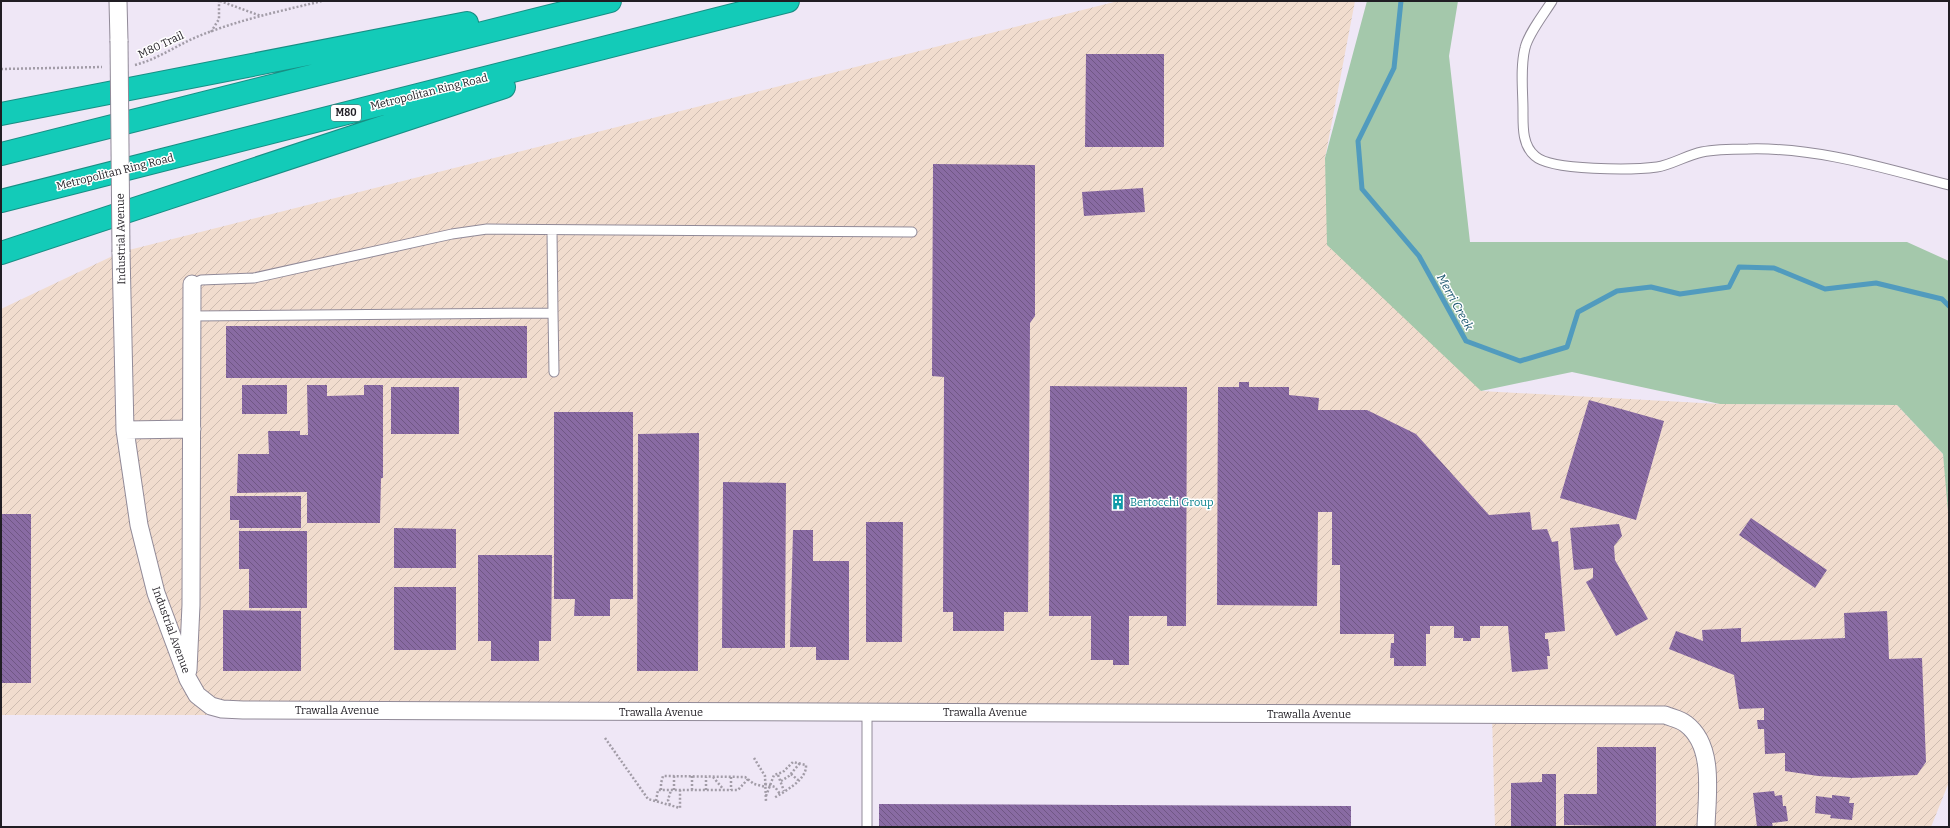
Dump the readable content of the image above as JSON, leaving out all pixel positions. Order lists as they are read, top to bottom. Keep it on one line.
{"streets":{"highway":["Metropolitan Ring Road","M80"],"street":["Industrial Avenue","Trawalla Avenue"],"path":["M80 Trail"]},"crossings":[["Industrial Avenue","Trawalla Avenue"]],"water":["Merri Creek"],"places":{"building":["Bertocchi Group"]}}
